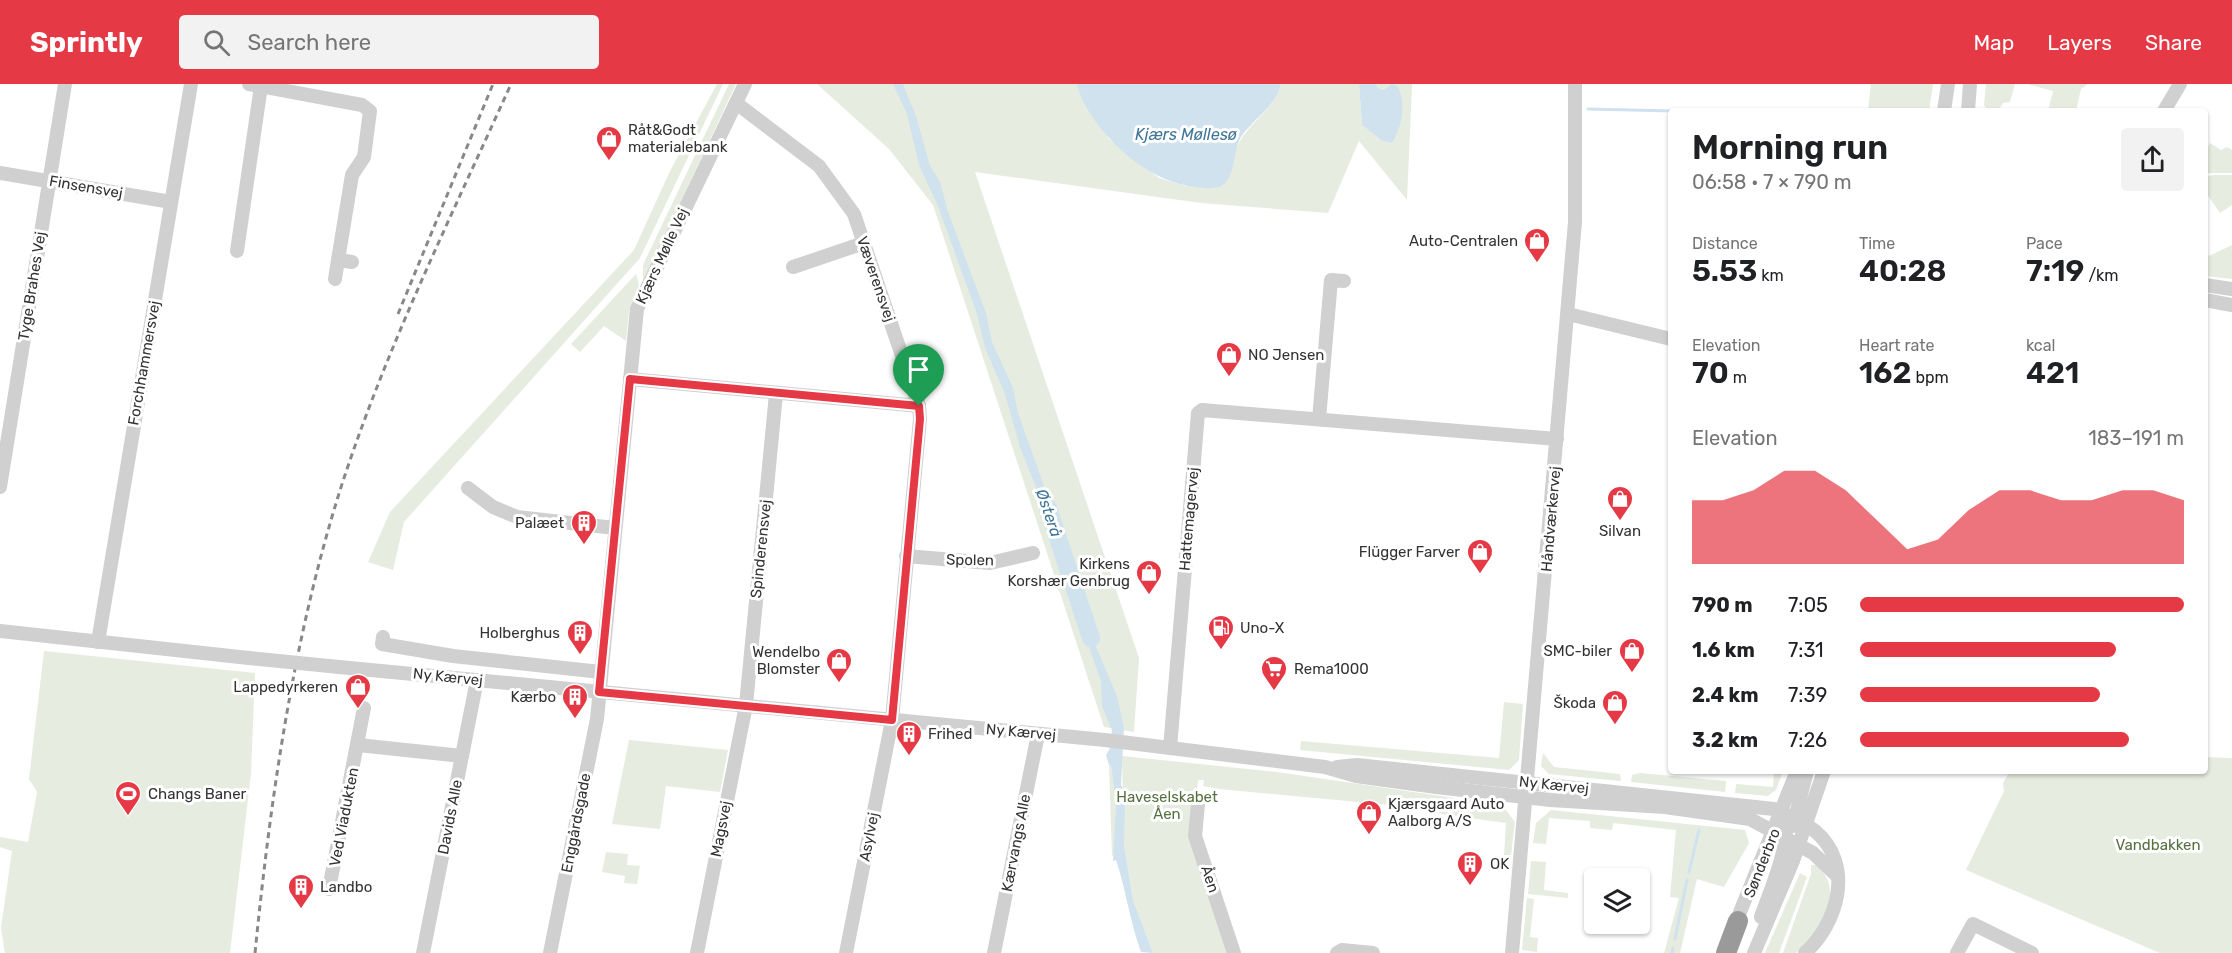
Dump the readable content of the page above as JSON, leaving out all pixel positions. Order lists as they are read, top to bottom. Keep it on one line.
{"streets":{"street":["Finsensvej","Kjærs Mølle Vej","Væverensvej","Tyge Brahes Vej","Forchhammersvej","Hattemagervej","Håndværkervej","Spinderensvej","Spolen","Ny Kærvej","Ved Viadukten","Davids Alle","Enggårdsgade","Magsvej","Asylvej","Kærvangs Alle","Sønderbro","Åen"]},"crossings":[["Finsensvej","Tyge Brahes Vej"],["Finsensvej","Forchhammersvej"],["Kjærs Mølle Vej","Væverensvej"],["Kjærs Mølle Vej","Ny Kærvej"],["Kjærs Mølle Vej","Enggårdsgade"],["Væverensvej","Spolen"],["Væverensvej","Ny Kærvej"],["Væverensvej","Asylvej"],["Forchhammersvej","Ny Kærvej"],["Hattemagervej","Håndværkervej"],["Hattemagervej","Ny Kærvej"],["Håndværkervej","Ny Kærvej"],["Spinderensvej","Ny Kærvej"],["Spinderensvej","Magsvej"],["Ny Kærvej","Davids Alle"],["Ny Kærvej","Enggårdsgade"],["Ny Kærvej","Magsvej"],["Ny Kærvej","Asylvej"],["Ny Kærvej","Kærvangs Alle"],["Ny Kærvej","Sønderbro"]],"water":["Kjærs Møllesø","Østerå"],"parks":["Haveselskabet Åen","Vandbakken"],"places":{"shop":["Råt&Godt materialebank","Auto-Centralen","NO Jensen","Silvan","Flügger Farver","Kirkens Korshær Genbrug","SMC-biler","Wendelbo Blomster","Lappedyrkeren","Škoda","Kjærsgaard Auto Aalborg A/S"],"building":["Palæet","Holberghus","Kærbo","Frihed","OK","Landbo"],"fuel station":["Uno-X"],"supermarket":["Rema1000"],"sports":["Changs Baner"]},"page":{"header":"Sprintly","search":"Search here","nav":["Map","Layers","Share"],"heading":["Morning run","06:58 · 7 × 790 m"],"stats":[["Distance","5.53 km"],["Time","40:28"],["Pace","7:19 /km"],["Elevation","70 m"],["Heart rate","162 bpm"],["kcal","421"]],"chart":["Elevation","183–191 m"],"list":[{"name":"790 m","note":"7:05"},{"name":"1.6 km","note":"7:31"},{"name":"2.4 km","note":"7:39"},{"name":"3.2 km","note":"7:26"}]}}
